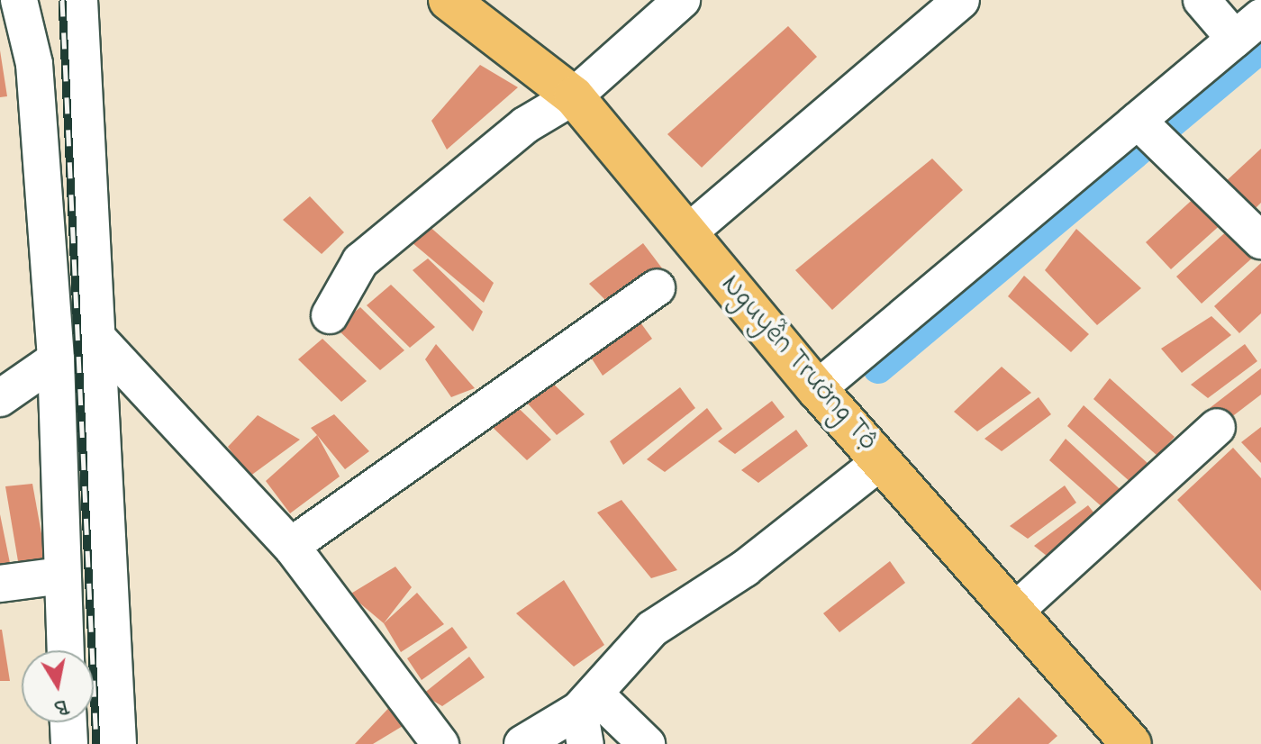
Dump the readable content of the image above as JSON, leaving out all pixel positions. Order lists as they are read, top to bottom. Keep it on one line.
{"streets":{"main road":["Nguyễn Trường Tộ"]},"north":"bottom"}
